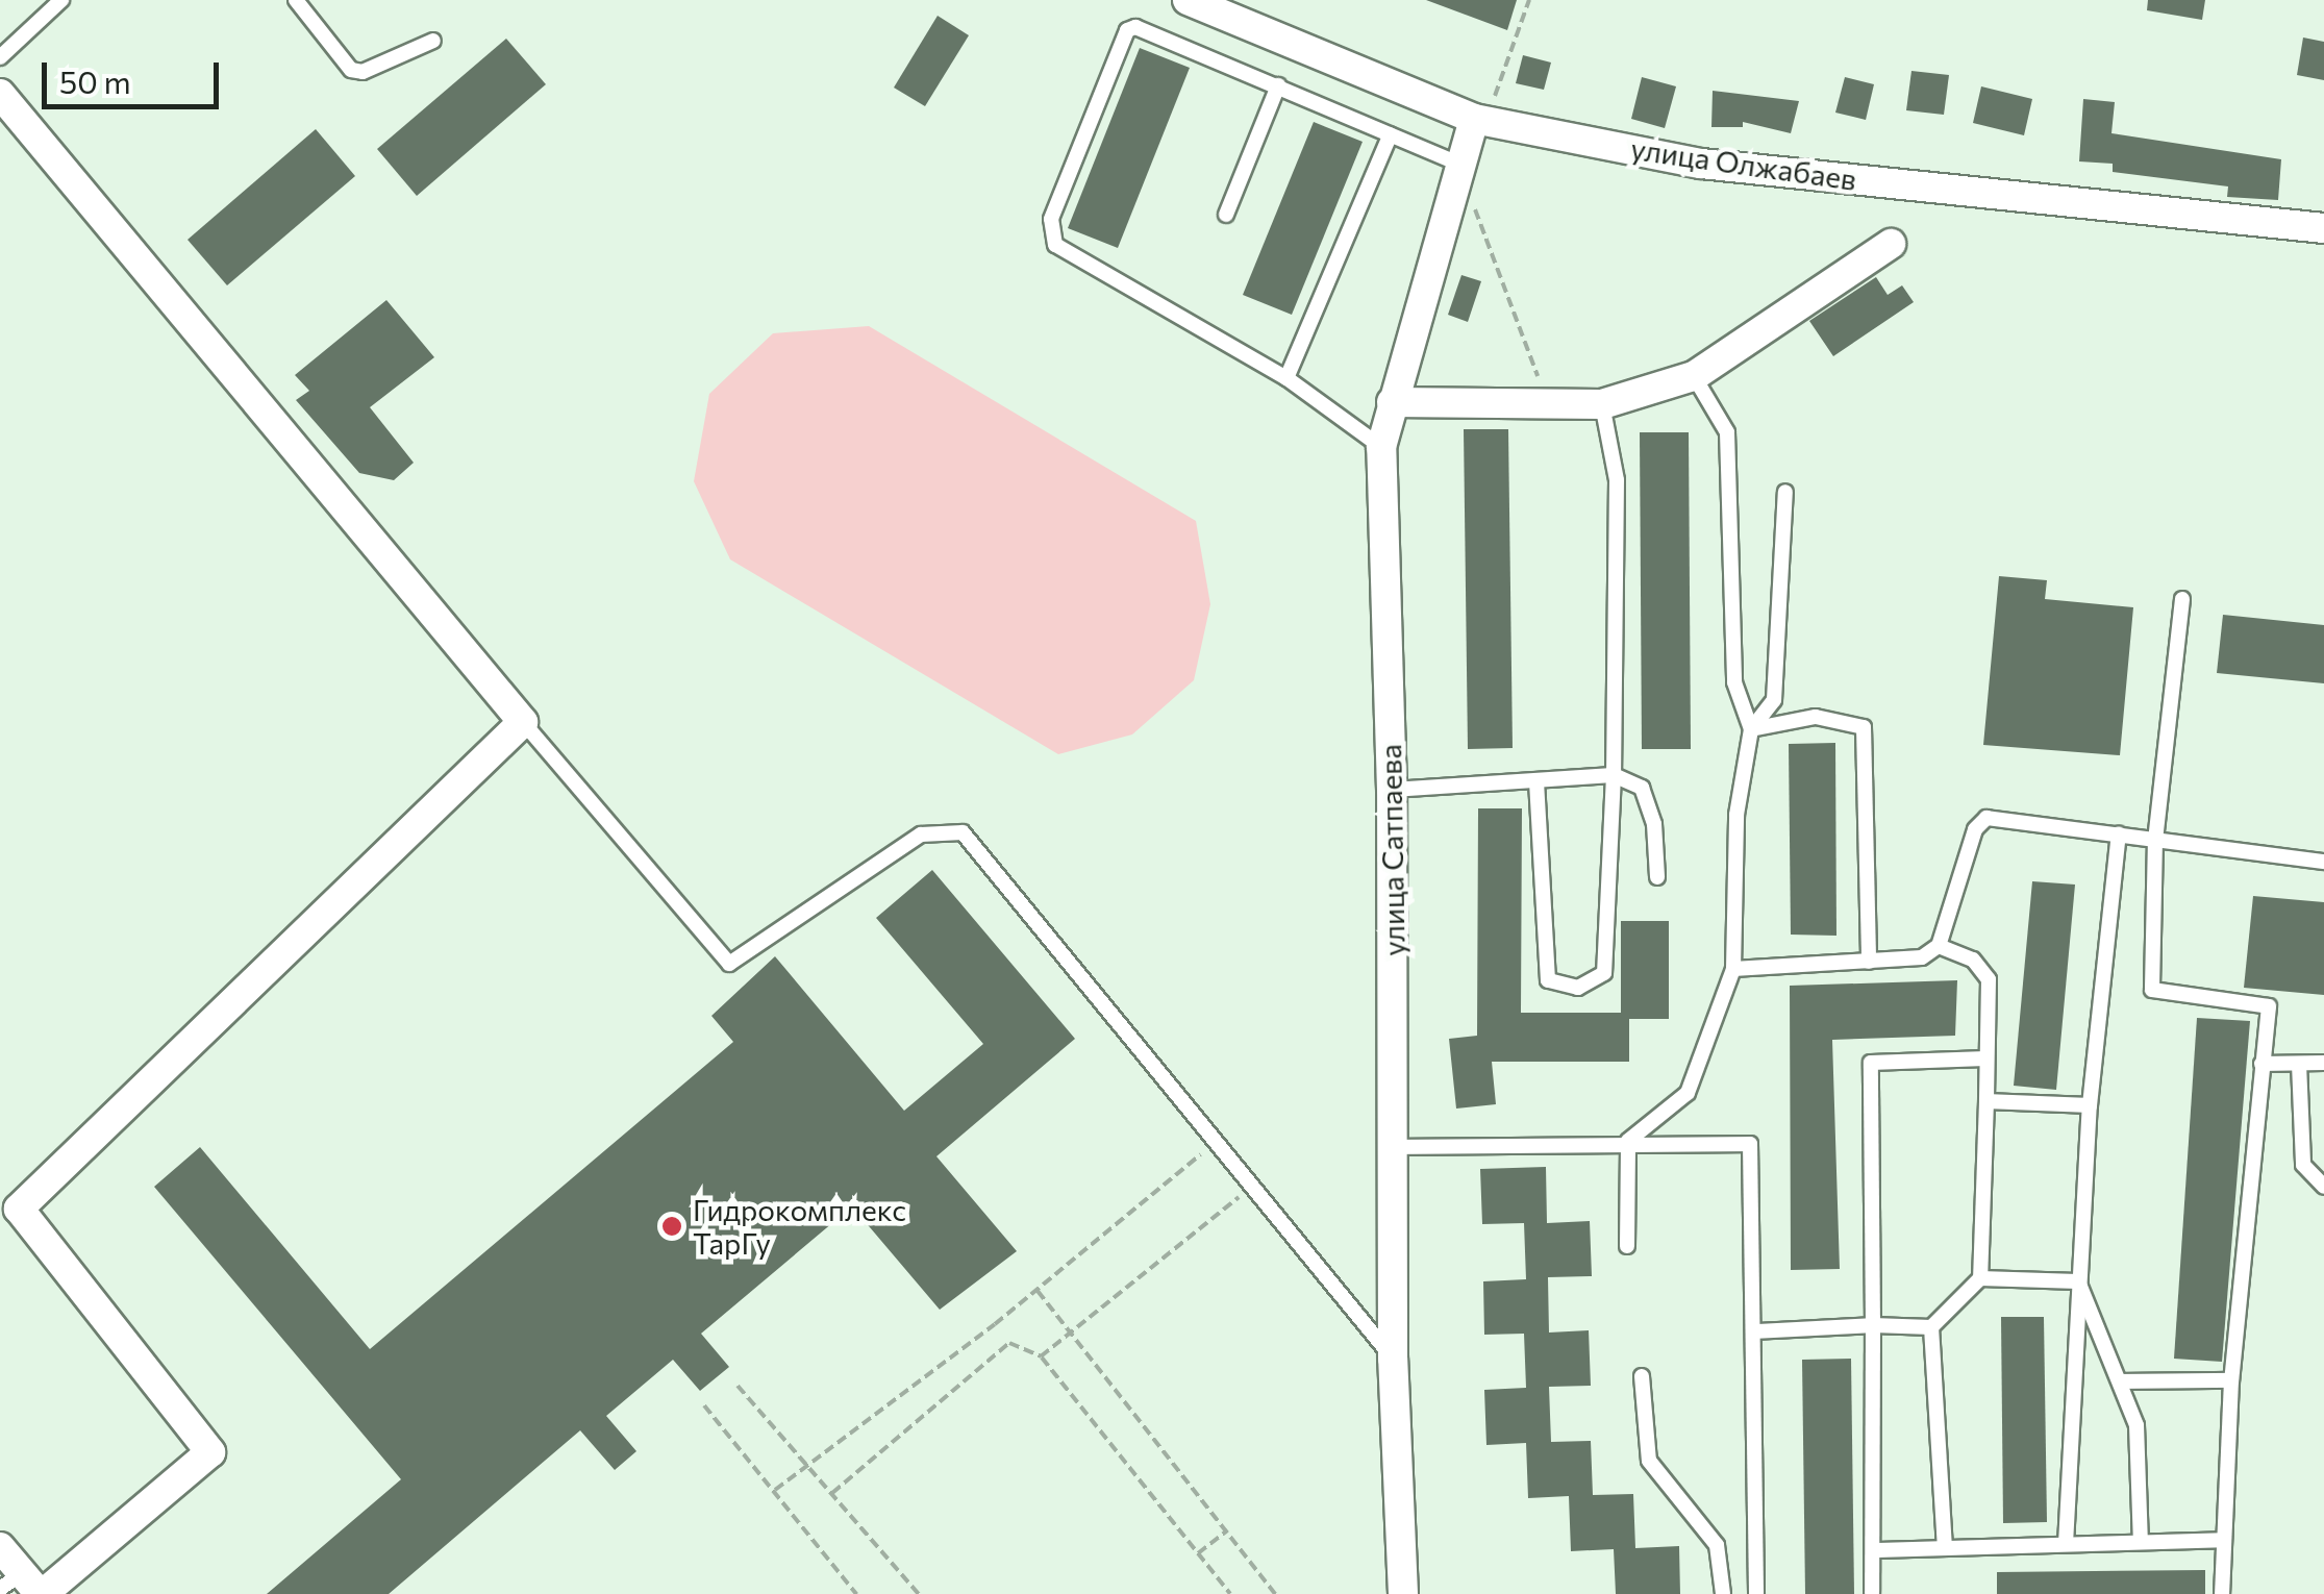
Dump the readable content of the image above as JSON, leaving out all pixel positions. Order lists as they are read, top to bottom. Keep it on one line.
{"streets":{"street":["улица Олжабаев","улица Сатпаева"]},"crossings":[["улица Олжабаев","улица Сатпаева"]],"places":["Гидрокомплекс ТарГу"],"scale_bar":"50 m"}
